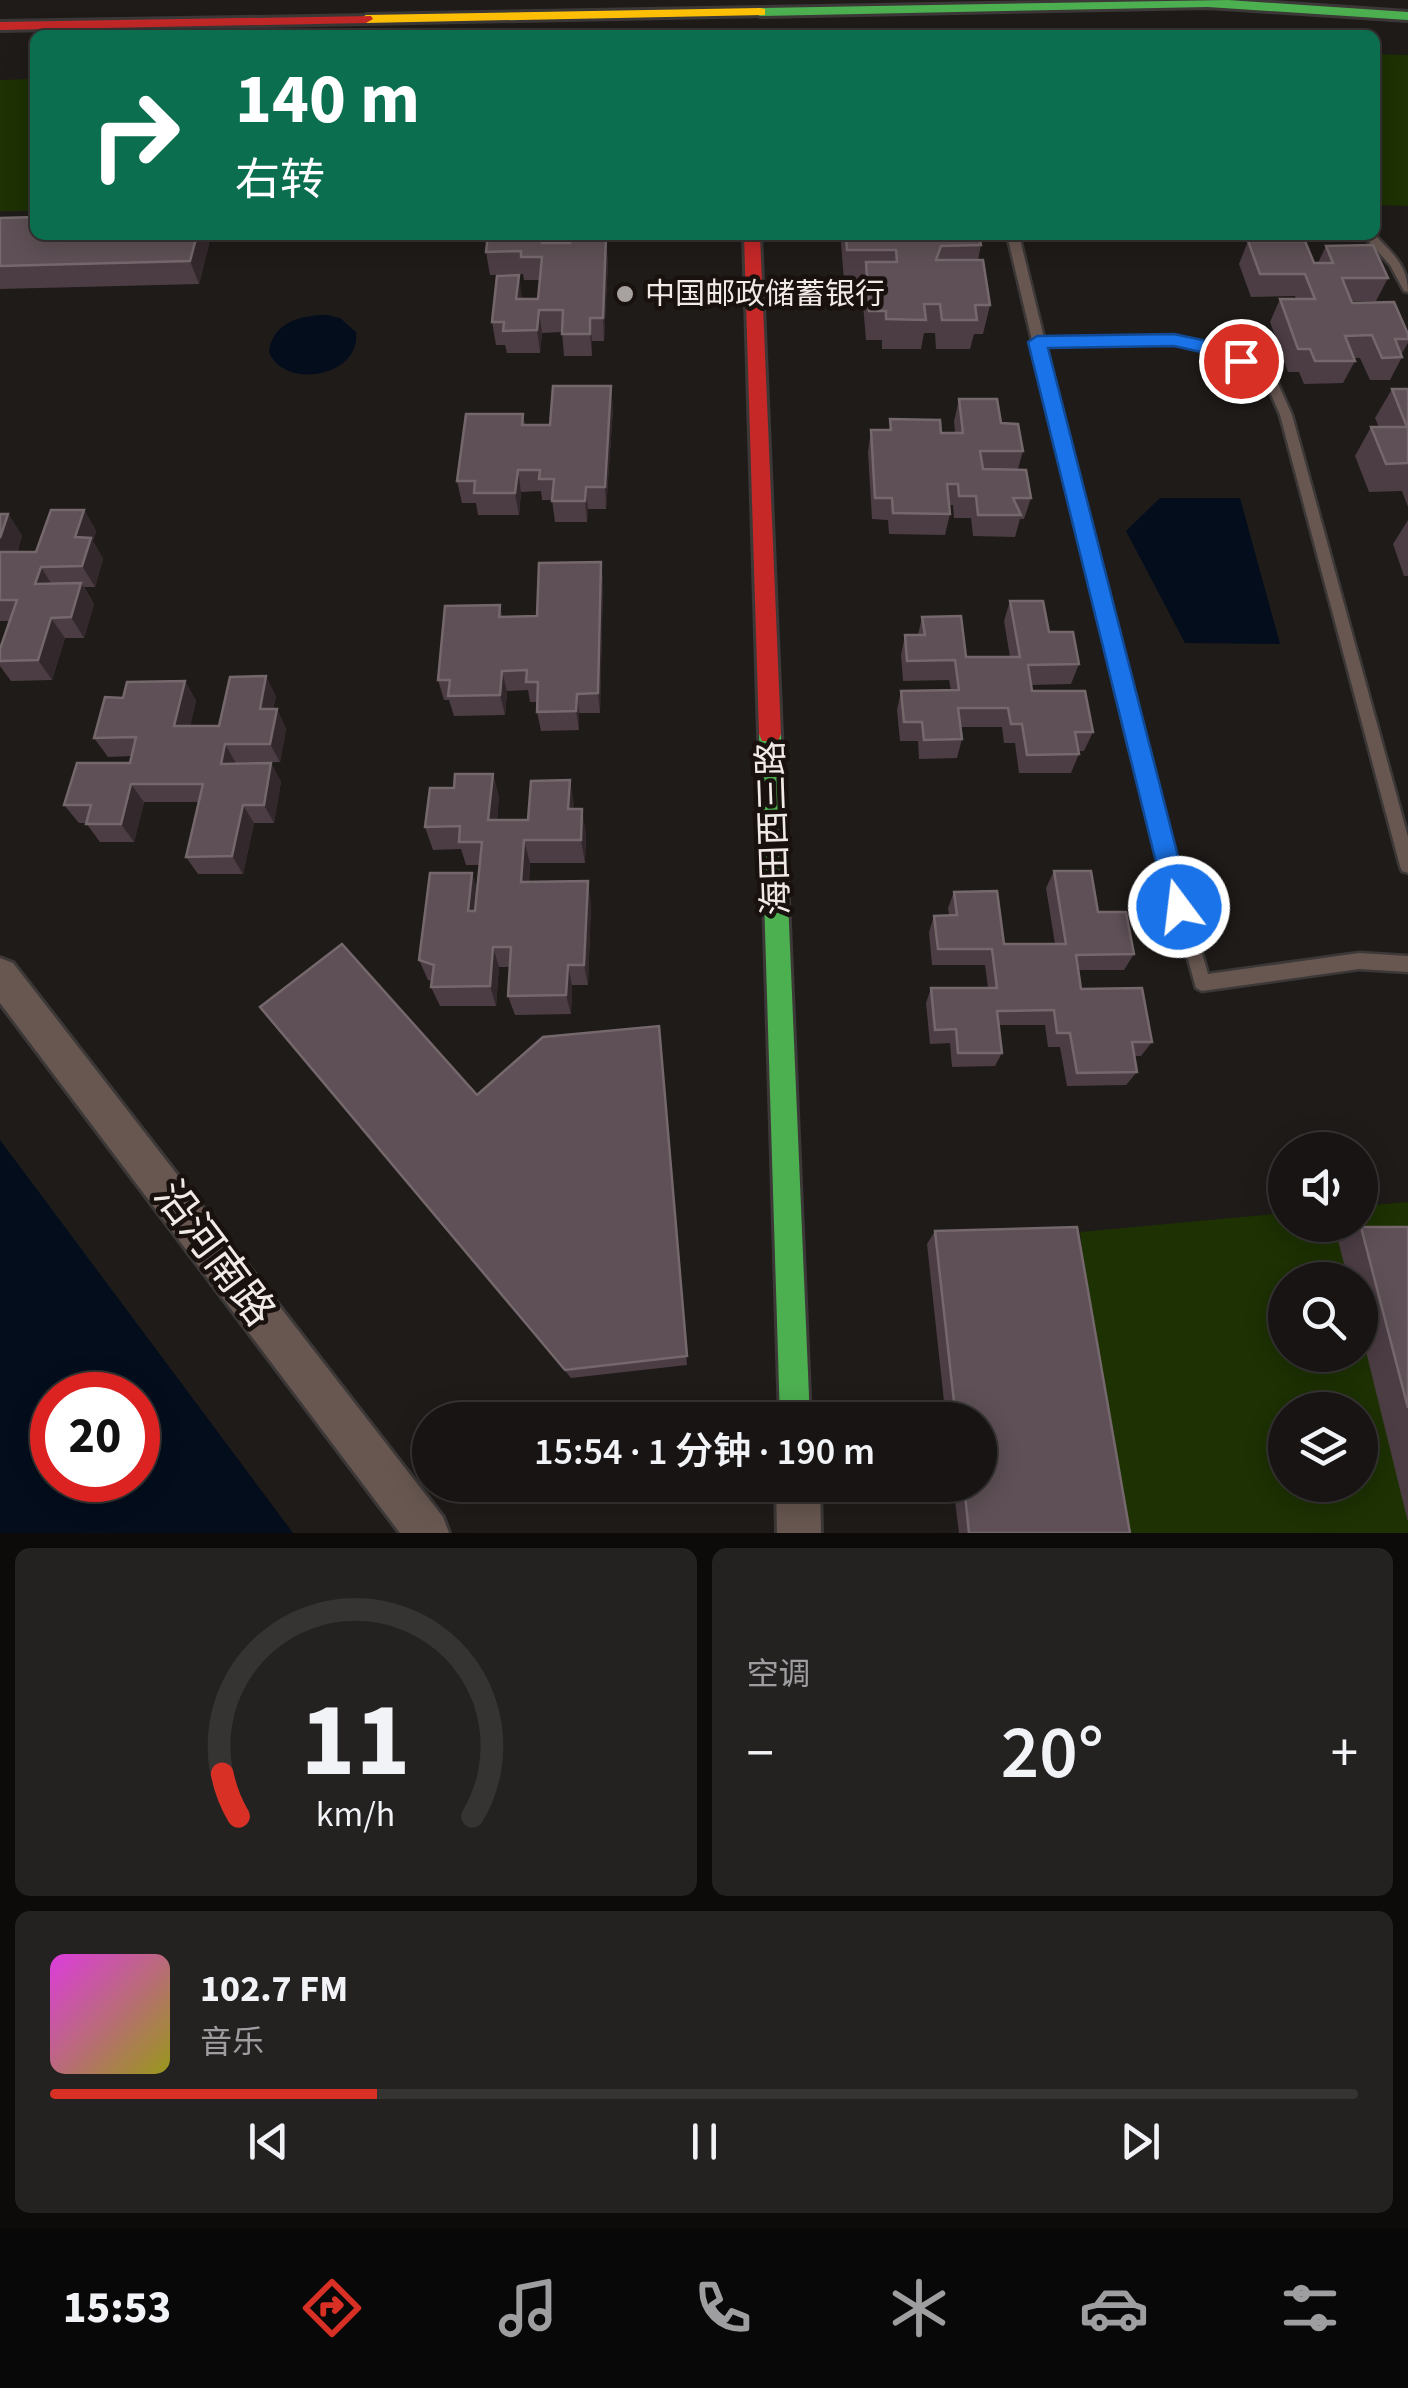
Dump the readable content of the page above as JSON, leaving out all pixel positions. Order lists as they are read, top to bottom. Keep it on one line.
{"streets":{"main road":["海田西三路"],"street":["沿河南路"]},"places":["中国邮政储蓄银行"],"page":{"turn":["140 m","右转"],"limit":"20","trip":"15:54 · 1 分钟 · 190 m","tile":"空调","heat":["−","20°","+"],"song":["102.7 FM","音乐"],"tabs":"15:53","gauge":["11","km/h"]}}
